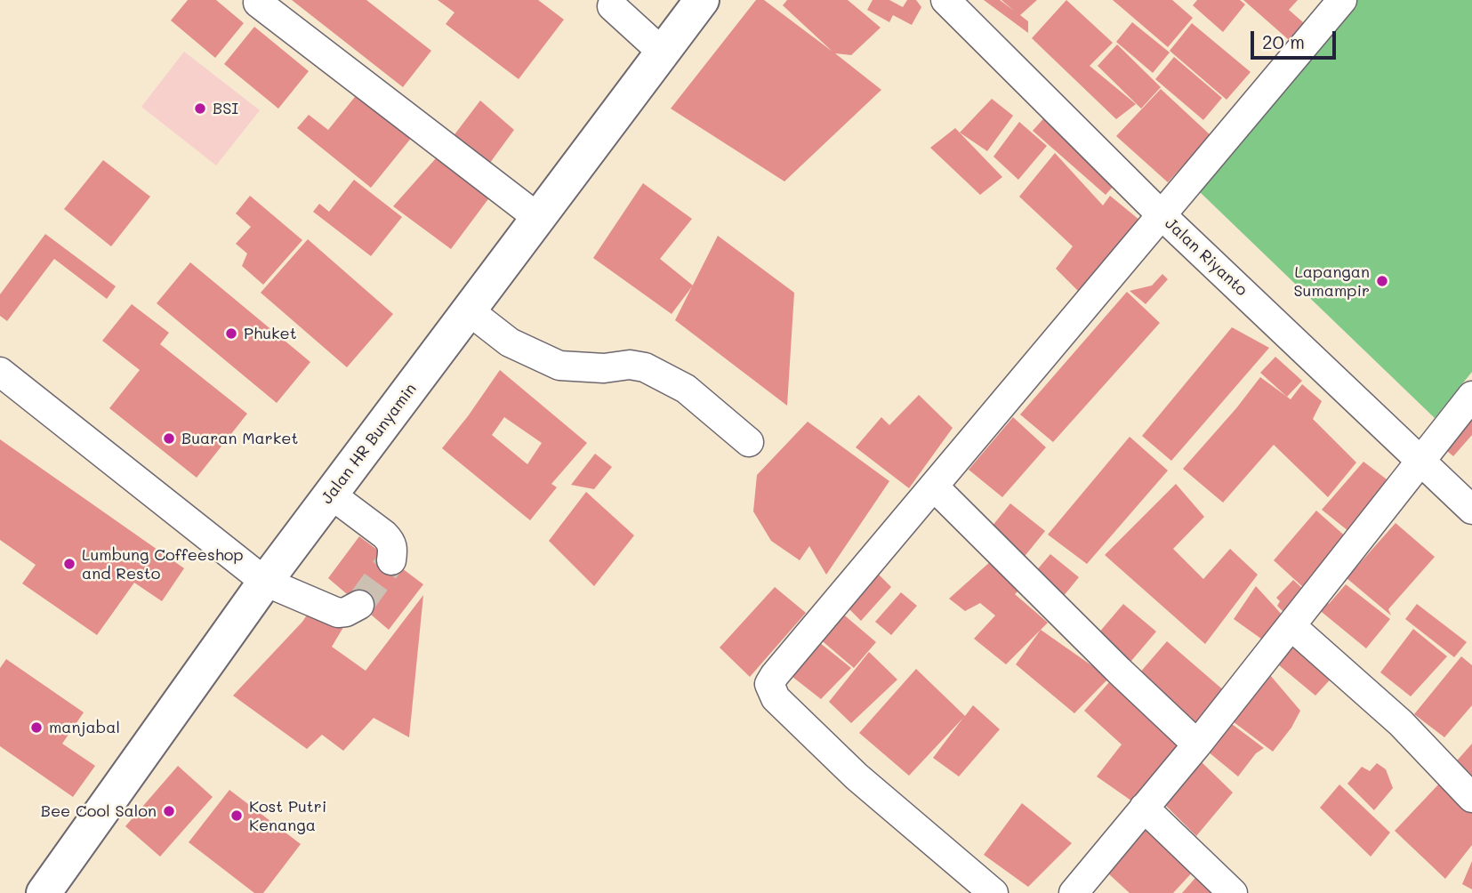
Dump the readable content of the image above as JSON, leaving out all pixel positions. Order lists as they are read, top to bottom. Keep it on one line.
{"streets":{"main road":["Jalan HR Bunyamin"],"street":["Jalan Riyanto"]},"places":["BSI","Lapangan Sumampir","Phuket","Buaran Market","Lumbung Coffeeshop and Resto","manjabal","Bee Cool Salon","Kost Putri Kenanga"],"scale_bar":"20 m"}
